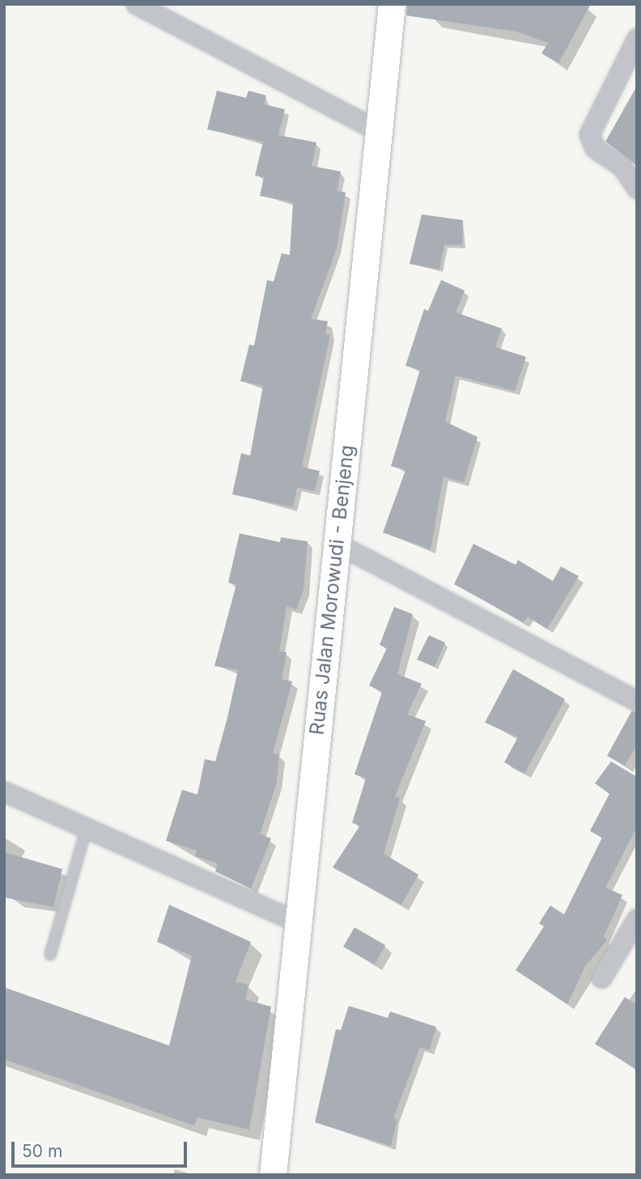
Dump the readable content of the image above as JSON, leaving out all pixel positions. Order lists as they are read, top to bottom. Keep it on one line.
{"streets":{"main road":["Ruas Jalan Morowudi - Benjeng"]},"scale_bar":"50 m"}
